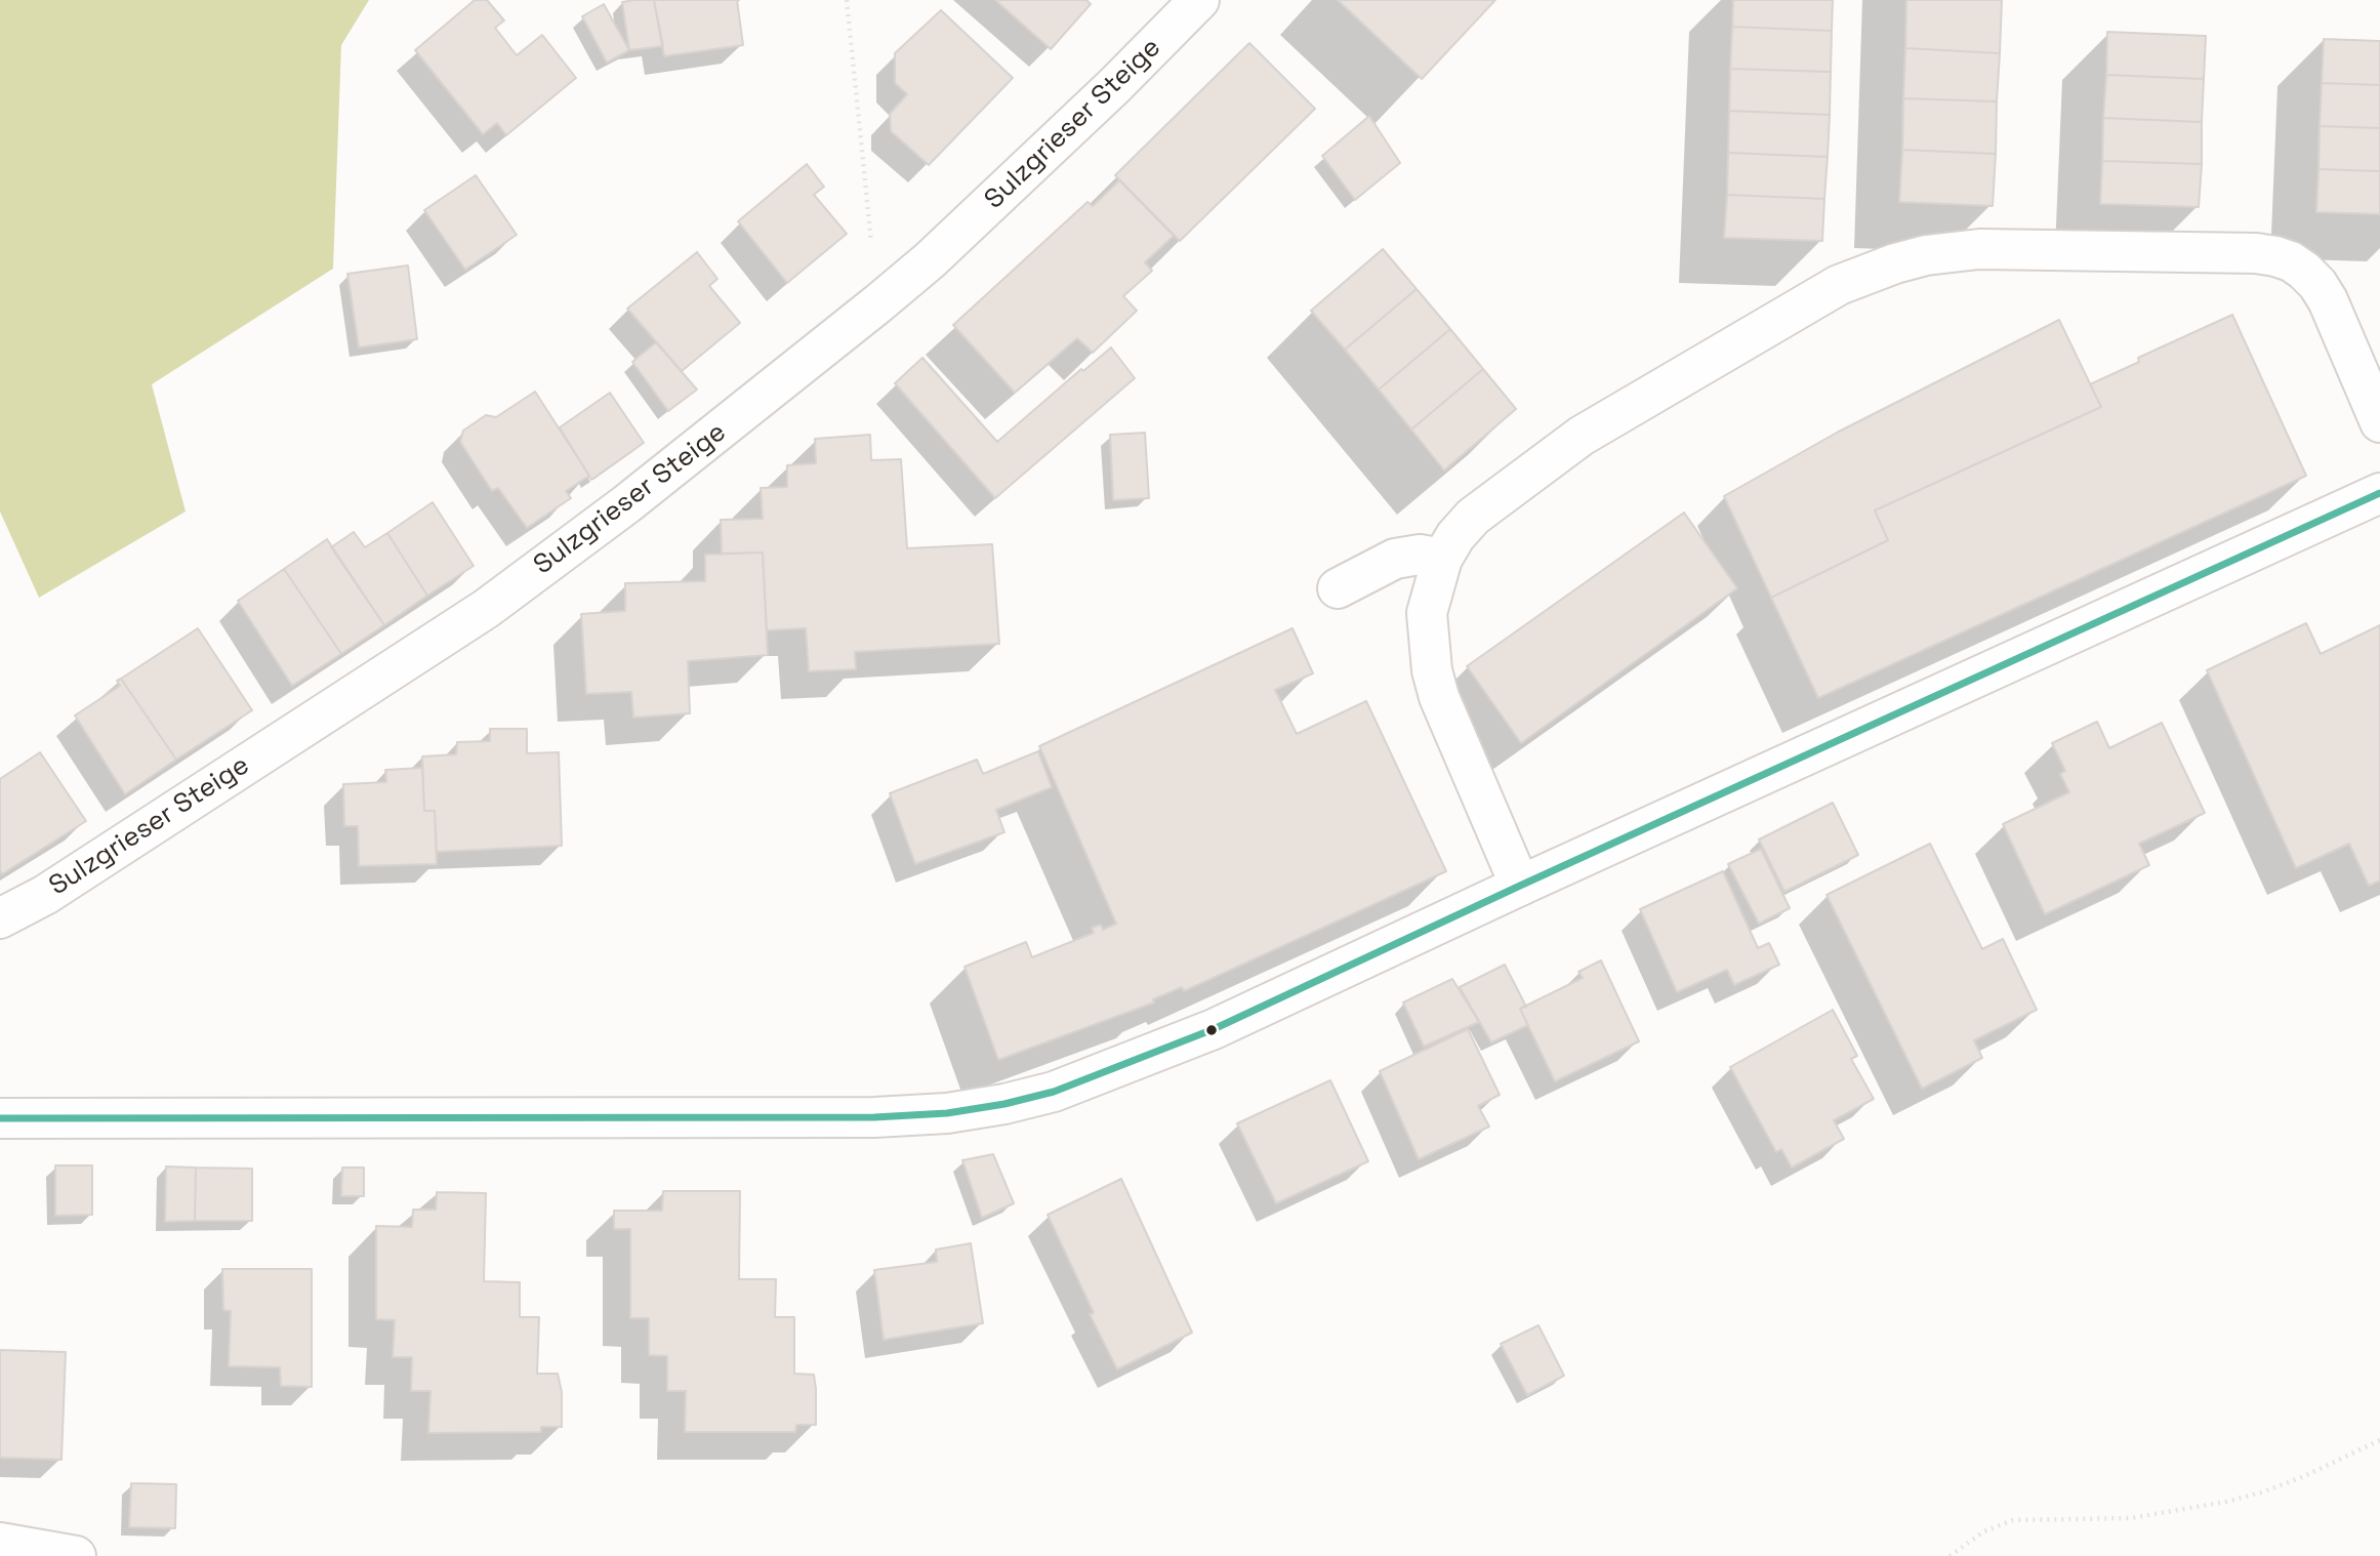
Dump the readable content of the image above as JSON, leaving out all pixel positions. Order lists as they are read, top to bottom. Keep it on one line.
{"streets":{"main road":["Sulzgrieser Steige"]}}
